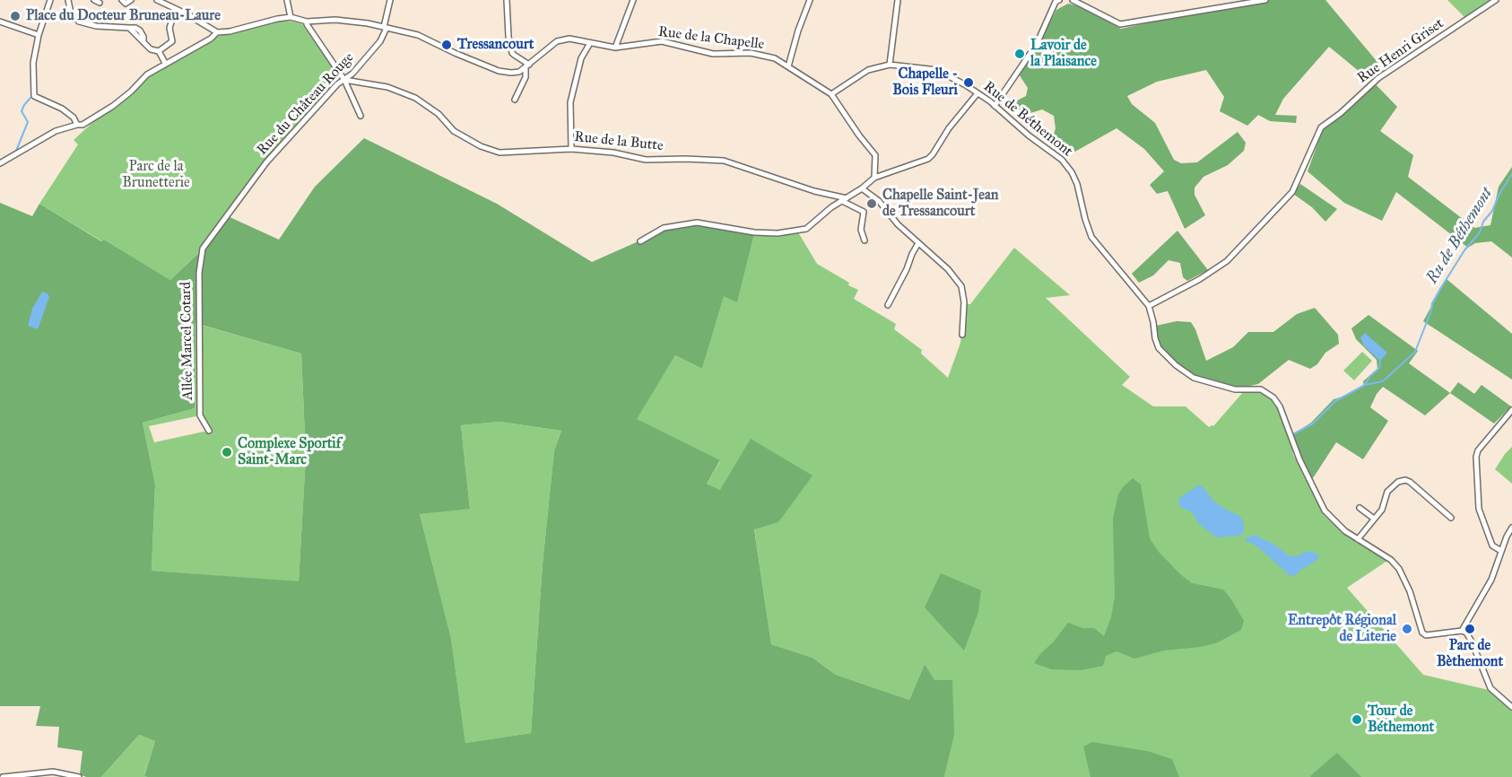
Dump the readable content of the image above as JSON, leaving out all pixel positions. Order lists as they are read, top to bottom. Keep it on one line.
{"streets":{"street":["Rue de la Chapelle","Rue Henri Griset","Rue du Château Rouge","Rue de Béthemont","Rue de la Butte","Allée Marcel Cotard"]},"crossings":[["Rue de la Chapelle","Rue de Béthemont"],["Rue Henri Griset","Rue de Béthemont"],["Rue du Château Rouge","Rue de la Butte"],["Rue du Château Rouge","Allée Marcel Cotard"]],"water":["Ru de Béthemont"],"parks":["Parc de la Brunetterie"],"places":["Place du Docteur Bruneau-Laure","Tressancourt","Lavoir de la Plaisance","Chapelle - Bois Fleuri","Chapelle Saint-Jean de Tressancourt","Complexe Sportif Saint-Marc","Entrepôt Régional de Literie","Parc de Bèthemont","Tour de Béthemont"]}
